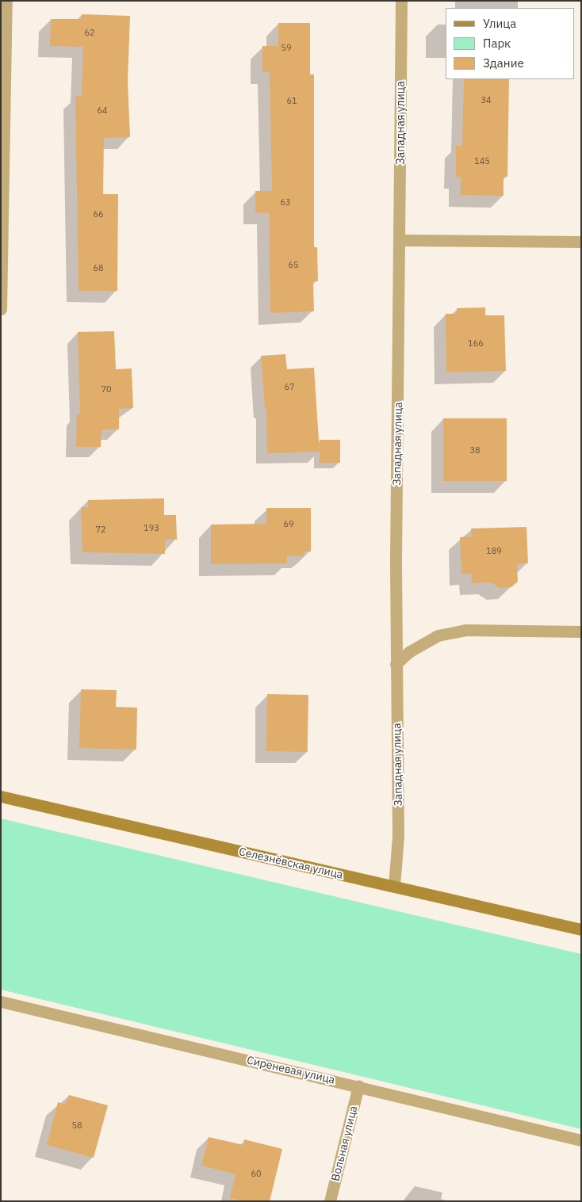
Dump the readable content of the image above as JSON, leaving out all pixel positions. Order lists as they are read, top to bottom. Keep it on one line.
{"streets":{"street":["Западная улица","Селезнёвская улица","Сиреневая улица","Вольная улица"]},"crossings":[["Западная улица","Селезнёвская улица"],["Сиреневая улица","Вольная улица"]],"house_numbers":["62","59","34","61","64","145","63","66","65","68","166","67","70","38","69","193","72","189","58","60"],"legend":["Улица","Парк","Здание"]}
